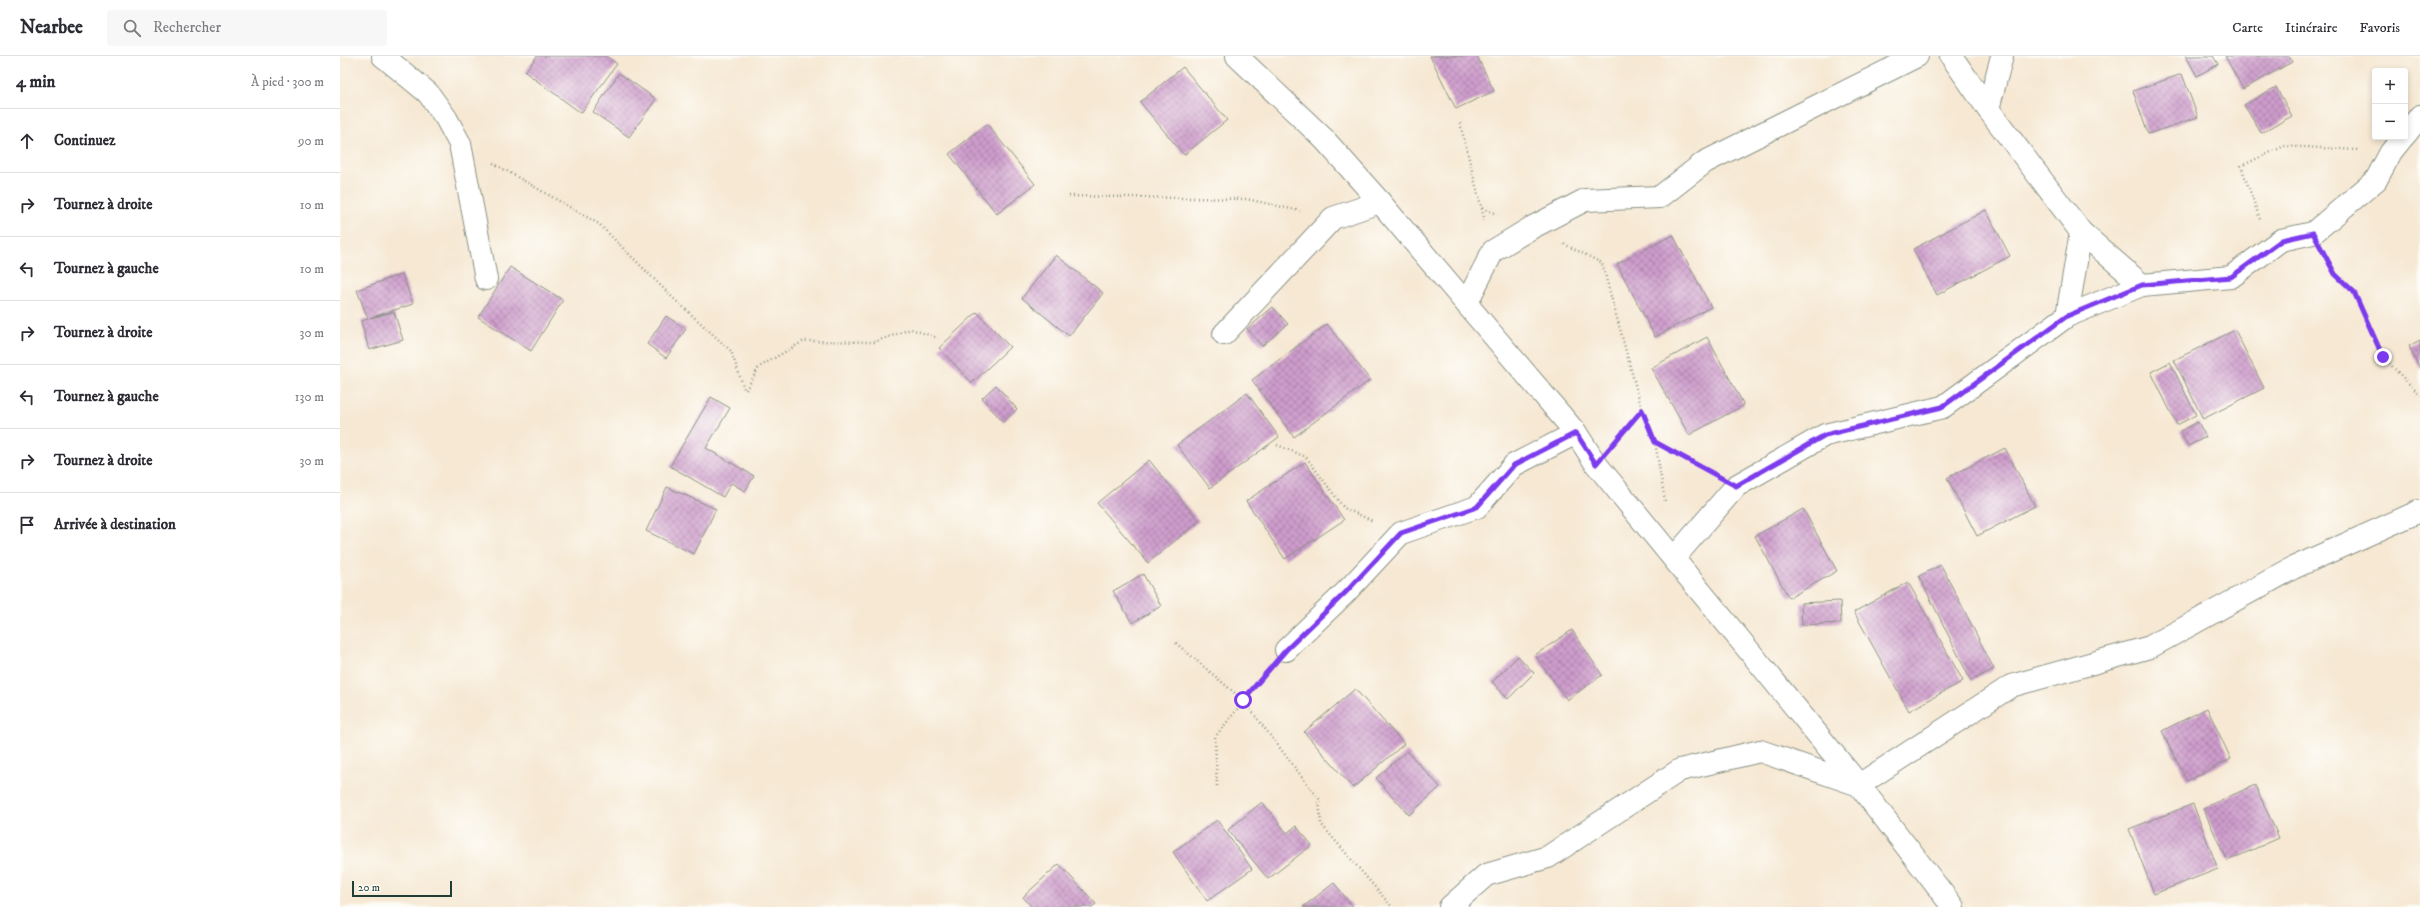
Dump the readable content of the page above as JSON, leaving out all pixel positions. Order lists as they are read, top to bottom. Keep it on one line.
{"scale_bar":"20 m","page":{"header":"Nearbee","search":"Rechercher","nav":["Carte","Itinéraire","Favoris"],"heading":["4 min","À pied · 300 m"],"map_buttons":["+","−"],"list":[["Continuez","90 m"],["Tournez à droite","10 m"],["Tournez à gauche","10 m"],["Tournez à droite","30 m"],["Tournez à gauche","130 m"],["Tournez à droite","30 m"],"Arrivée à destination"],"scale":"20 m"}}
